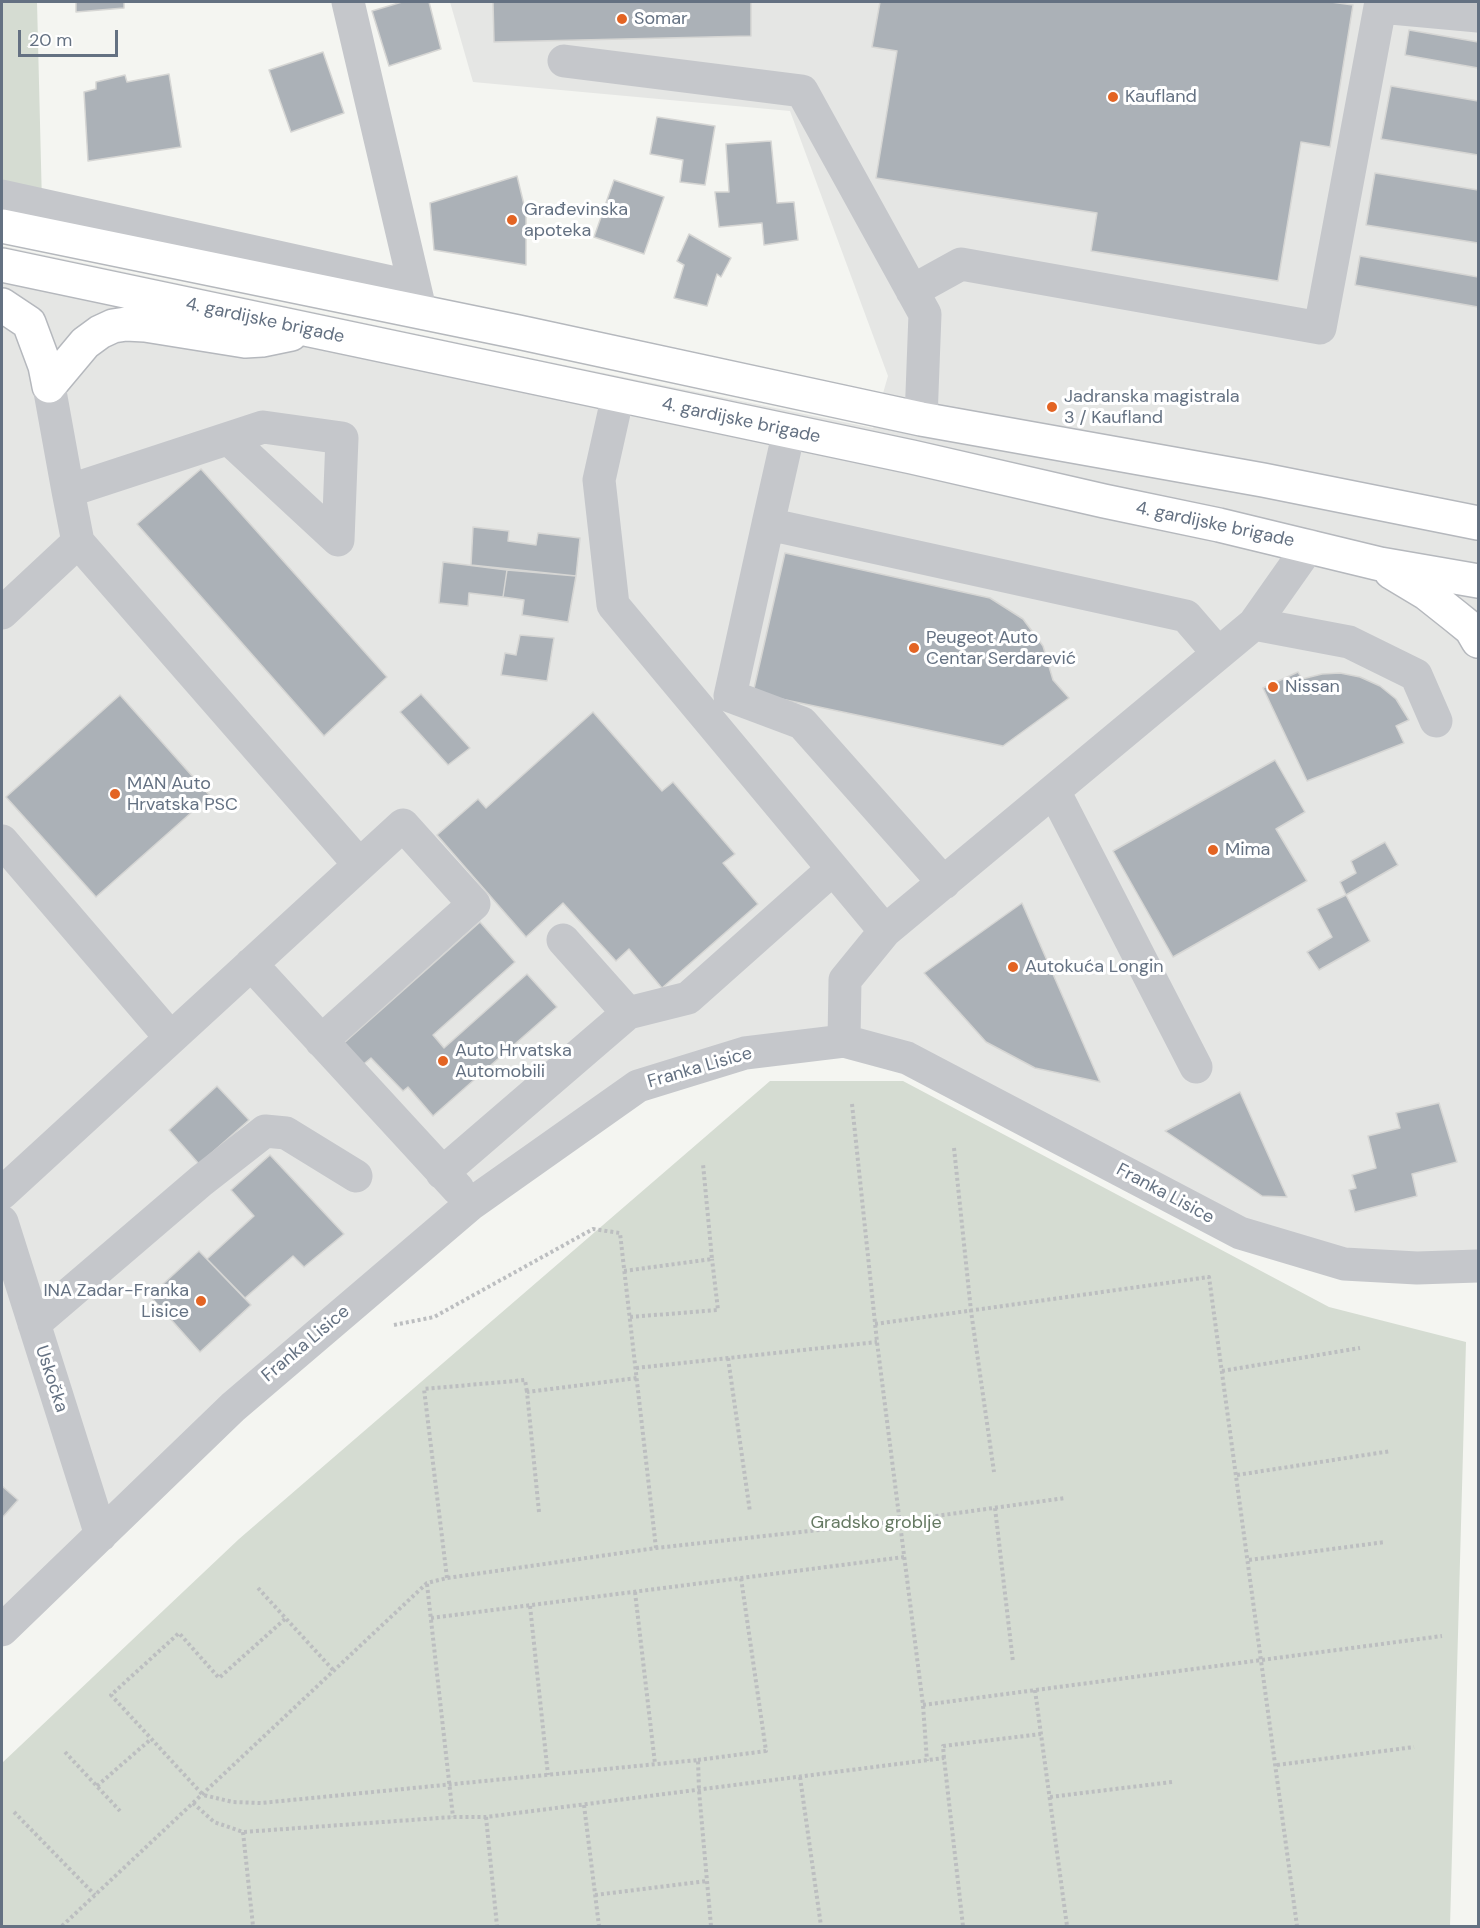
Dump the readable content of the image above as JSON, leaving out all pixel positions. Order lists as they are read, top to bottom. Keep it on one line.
{"streets":{"main road":["4. gardijske brigade"],"street":["Franka Lisice","Uskočka"]},"crossings":[["Franka Lisice","Uskočka"]],"parks":["Gradsko groblje"],"places":["Somar","Kaufland","Građevinska apoteka","Jadranska magistrala 3 / Kaufland","Peugeot Auto Centar Serdarević","Nissan","MAN Auto Hrvatska PSC","Mima","Autokuća Longin","Auto Hrvatska Automobili","INA Zadar-Franka Lisice"],"scale_bar":"20 m"}
